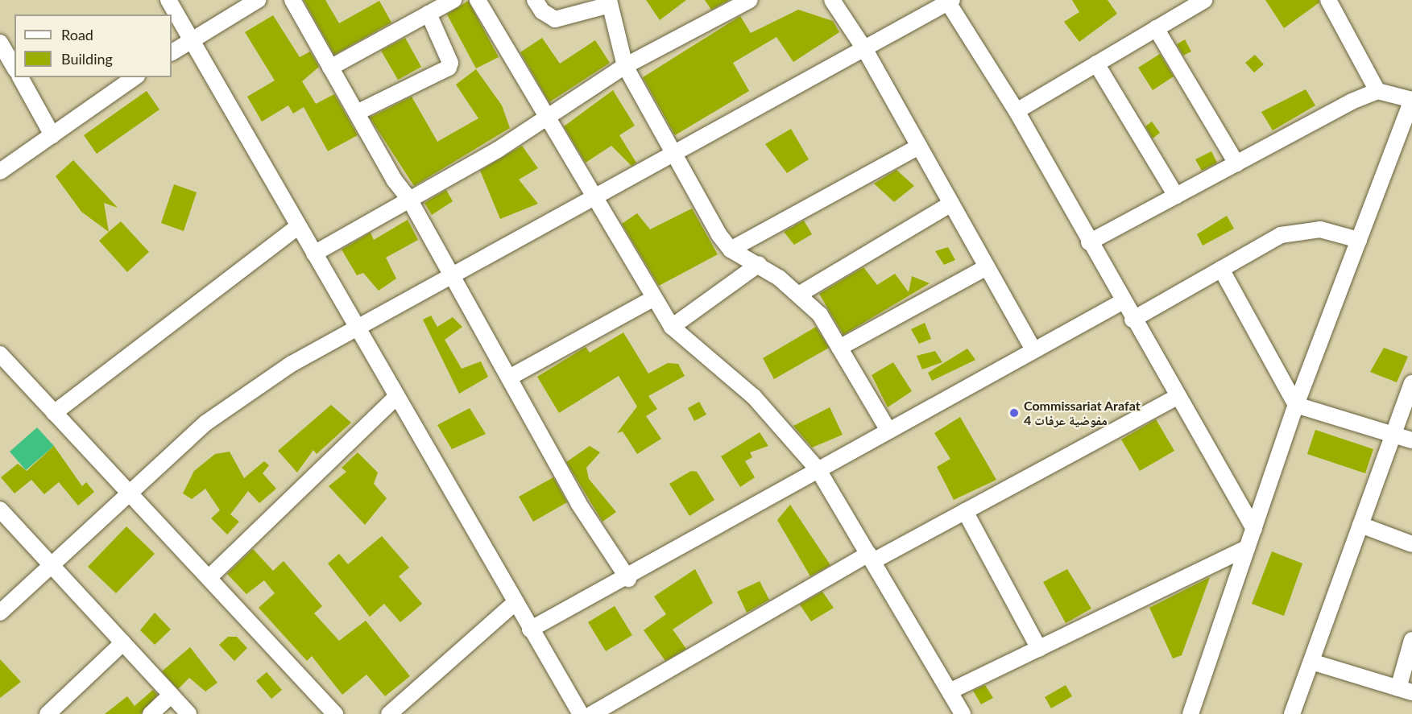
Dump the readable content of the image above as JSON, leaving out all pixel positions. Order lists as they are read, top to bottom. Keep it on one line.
{"places":["Commissariat Arafat 4 مفوضية عرفات"],"legend":["Road","Building"]}
